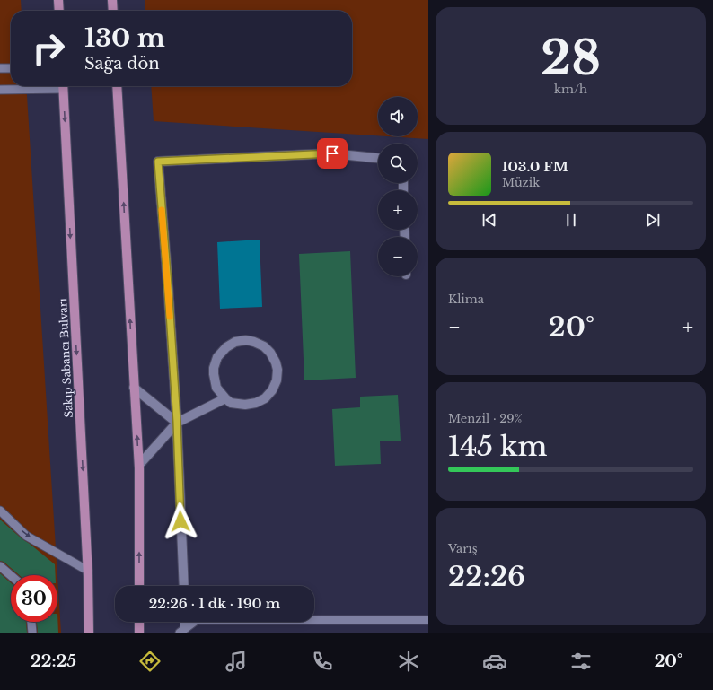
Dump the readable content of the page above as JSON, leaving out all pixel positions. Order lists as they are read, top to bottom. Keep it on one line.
{"streets":{"main road":["Sakıp Sabancı Bulvarı"]},"page":{"tile":[["28","km/h"],"Klima",["Menzil · 29%","145 km"],["Varış","22:26"]],"turn":["130 m","Sağa dön"],"map_buttons":["+","−"],"song":["103.0 FM","Müzik"],"heat":["−","20°","+"],"limit":"30","trip":"22:26 · 1 dk · 190 m","tabs":["22:25","20°"]}}
